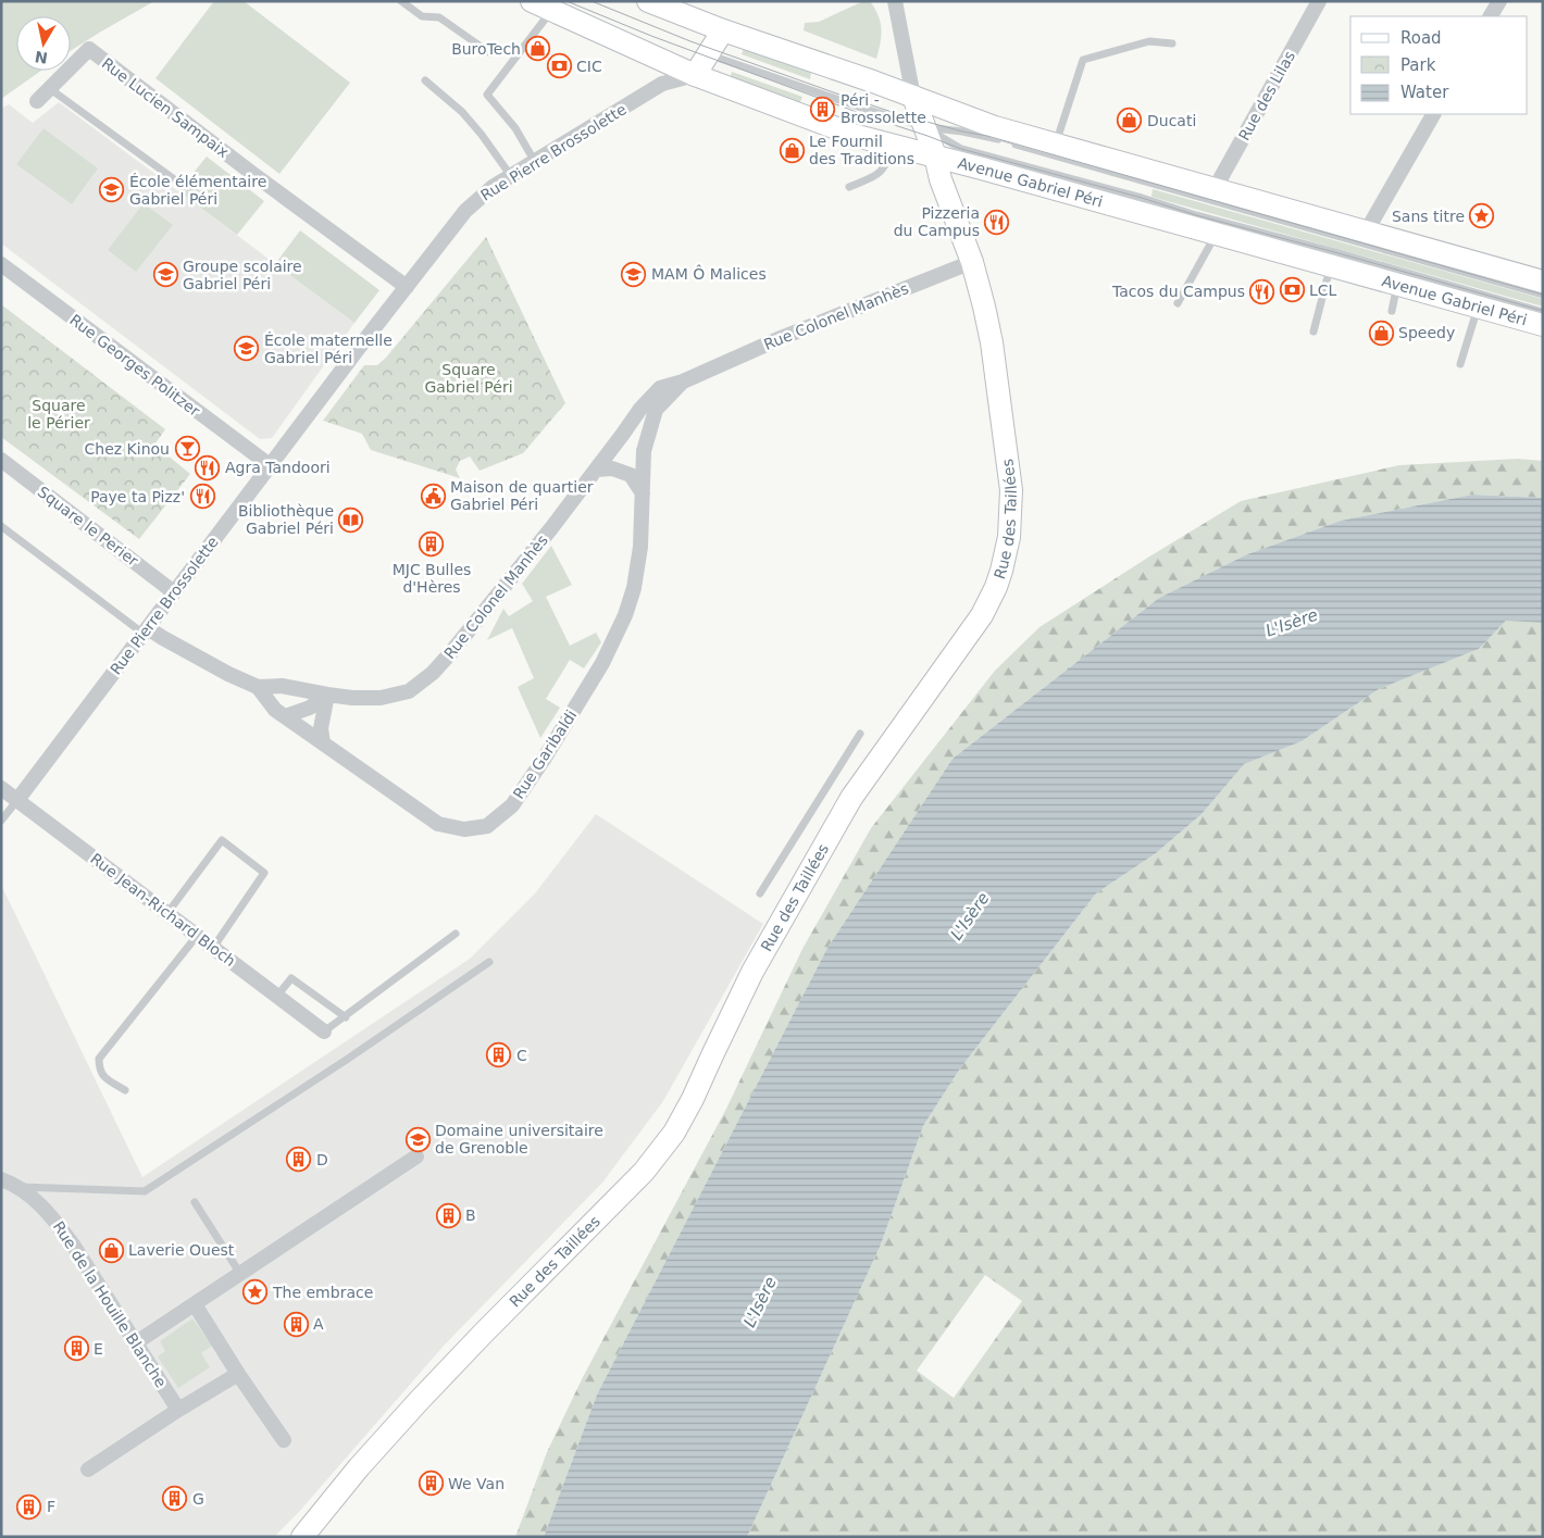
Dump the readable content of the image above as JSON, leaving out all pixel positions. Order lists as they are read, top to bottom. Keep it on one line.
{"streets":{"main road":["Avenue Gabriel Péri","Rue des Taillées"],"street":["Rue des Lilas","Rue Lucien Sampaix","Rue Pierre Brossolette","Rue Colonel Manhès","Rue Georges Politzer","Square le Perier","Rue Garibaldi","Rue Jean-Richard Bloch","Rue de la Houille Blanche"]},"crossings":[["Rue Lucien Sampaix","Rue Pierre Brossolette"],["Rue Pierre Brossolette","Avenue Gabriel Péri"],["Rue Pierre Brossolette","Rue Colonel Manhès"],["Rue Pierre Brossolette","Rue Georges Politzer"],["Rue Pierre Brossolette","Square le Perier"],["Rue Pierre Brossolette","Rue Jean-Richard Bloch"],["Avenue Gabriel Péri","Rue des Taillées"],["Rue Colonel Manhès","Rue des Taillées"],["Rue Colonel Manhès","Rue Garibaldi"]],"water":["L'Isère"],"parks":["Square Gabriel Péri","Square le Périer"],"places":{"shop":["BuroTech","Ducati","Le Fournil des Traditions","Speedy","Laverie Ouest"],"bank":["CIC","LCL"],"building":["Péri - Brossolette","MJC Bulles d'Hères","C","D","B","A","E","We Van","G","F"],"school or university":["École élémentaire Gabriel Péri","MAM Ô Malices","Groupe scolaire Gabriel Péri","École maternelle Gabriel Péri","Domaine universitaire de Grenoble"],"place":["Sans titre","The embrace"],"restaurant":["Pizzeria du Campus","Tacos du Campus","Agra Tandoori","Paye ta Pizz'"],"bar":["Chez Kinou"],"public building":["Maison de quartier Gabriel Péri"],"library":["Bibliothèque Gabriel Péri"]},"legend":["Road","Park","Water"],"north":"bottom"}
